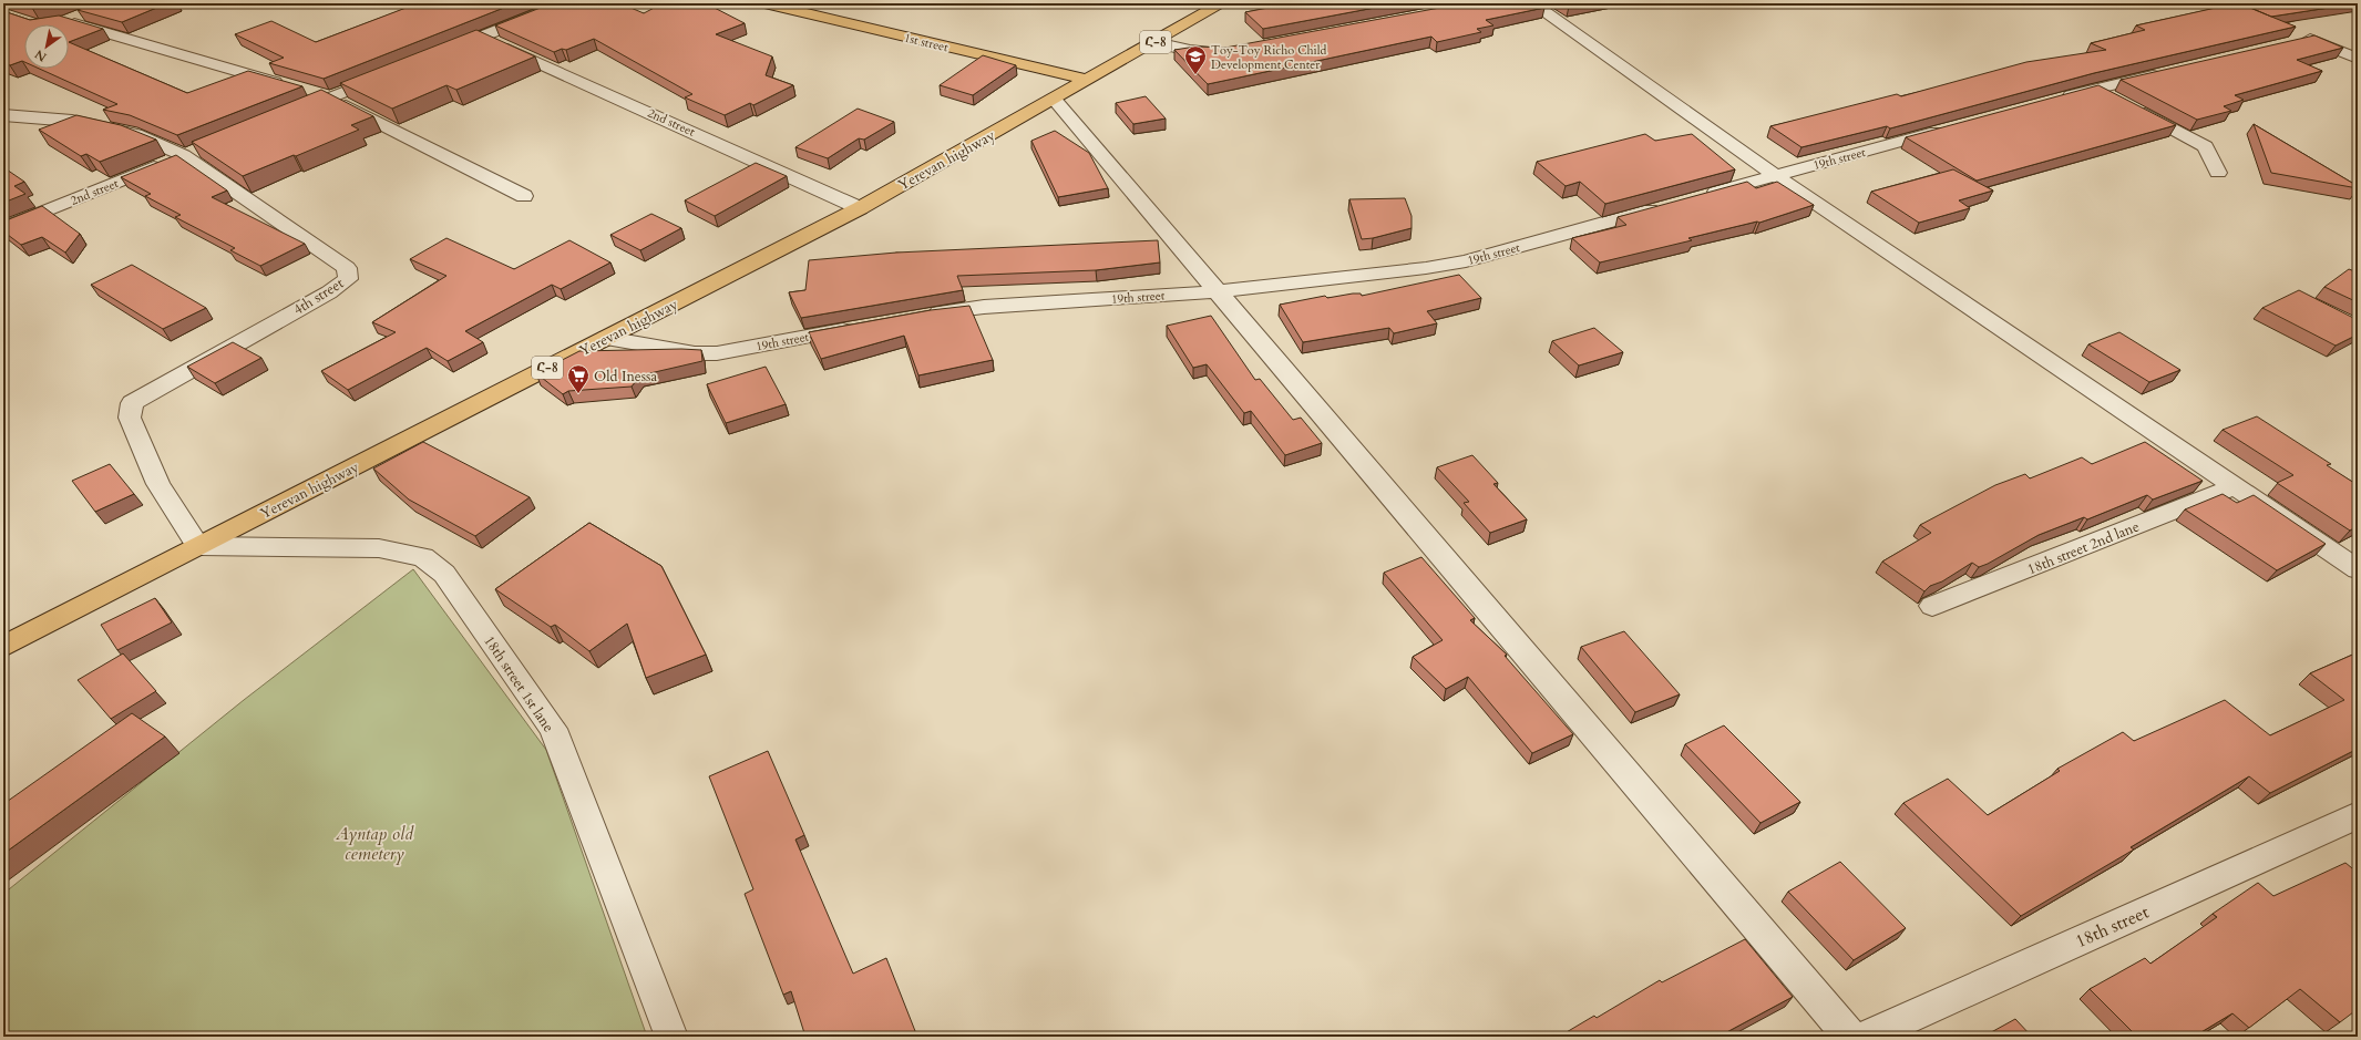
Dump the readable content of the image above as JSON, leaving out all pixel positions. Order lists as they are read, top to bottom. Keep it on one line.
{"streets":{"main road":["1st street","Հ-8","Yerevan highway"],"street":["2nd street","19th street","4th street","18th street 2nd lane","18th street 1st lane","18th street"]},"crossings":[["1st street","Yerevan highway"],["2nd street","Yerevan highway"],["2nd street","4th street"],["19th street","Yerevan highway"],["Yerevan highway","4th street"],["Yerevan highway","18th street 1st lane"],["4th street","18th street 1st lane"]],"parks":["Ayntap old cemetery"],"places":{"school or university":["Toy-Toy Richo Child Development Center"],"supermarket":["Old Inessa"]},"north":"bottom left"}
